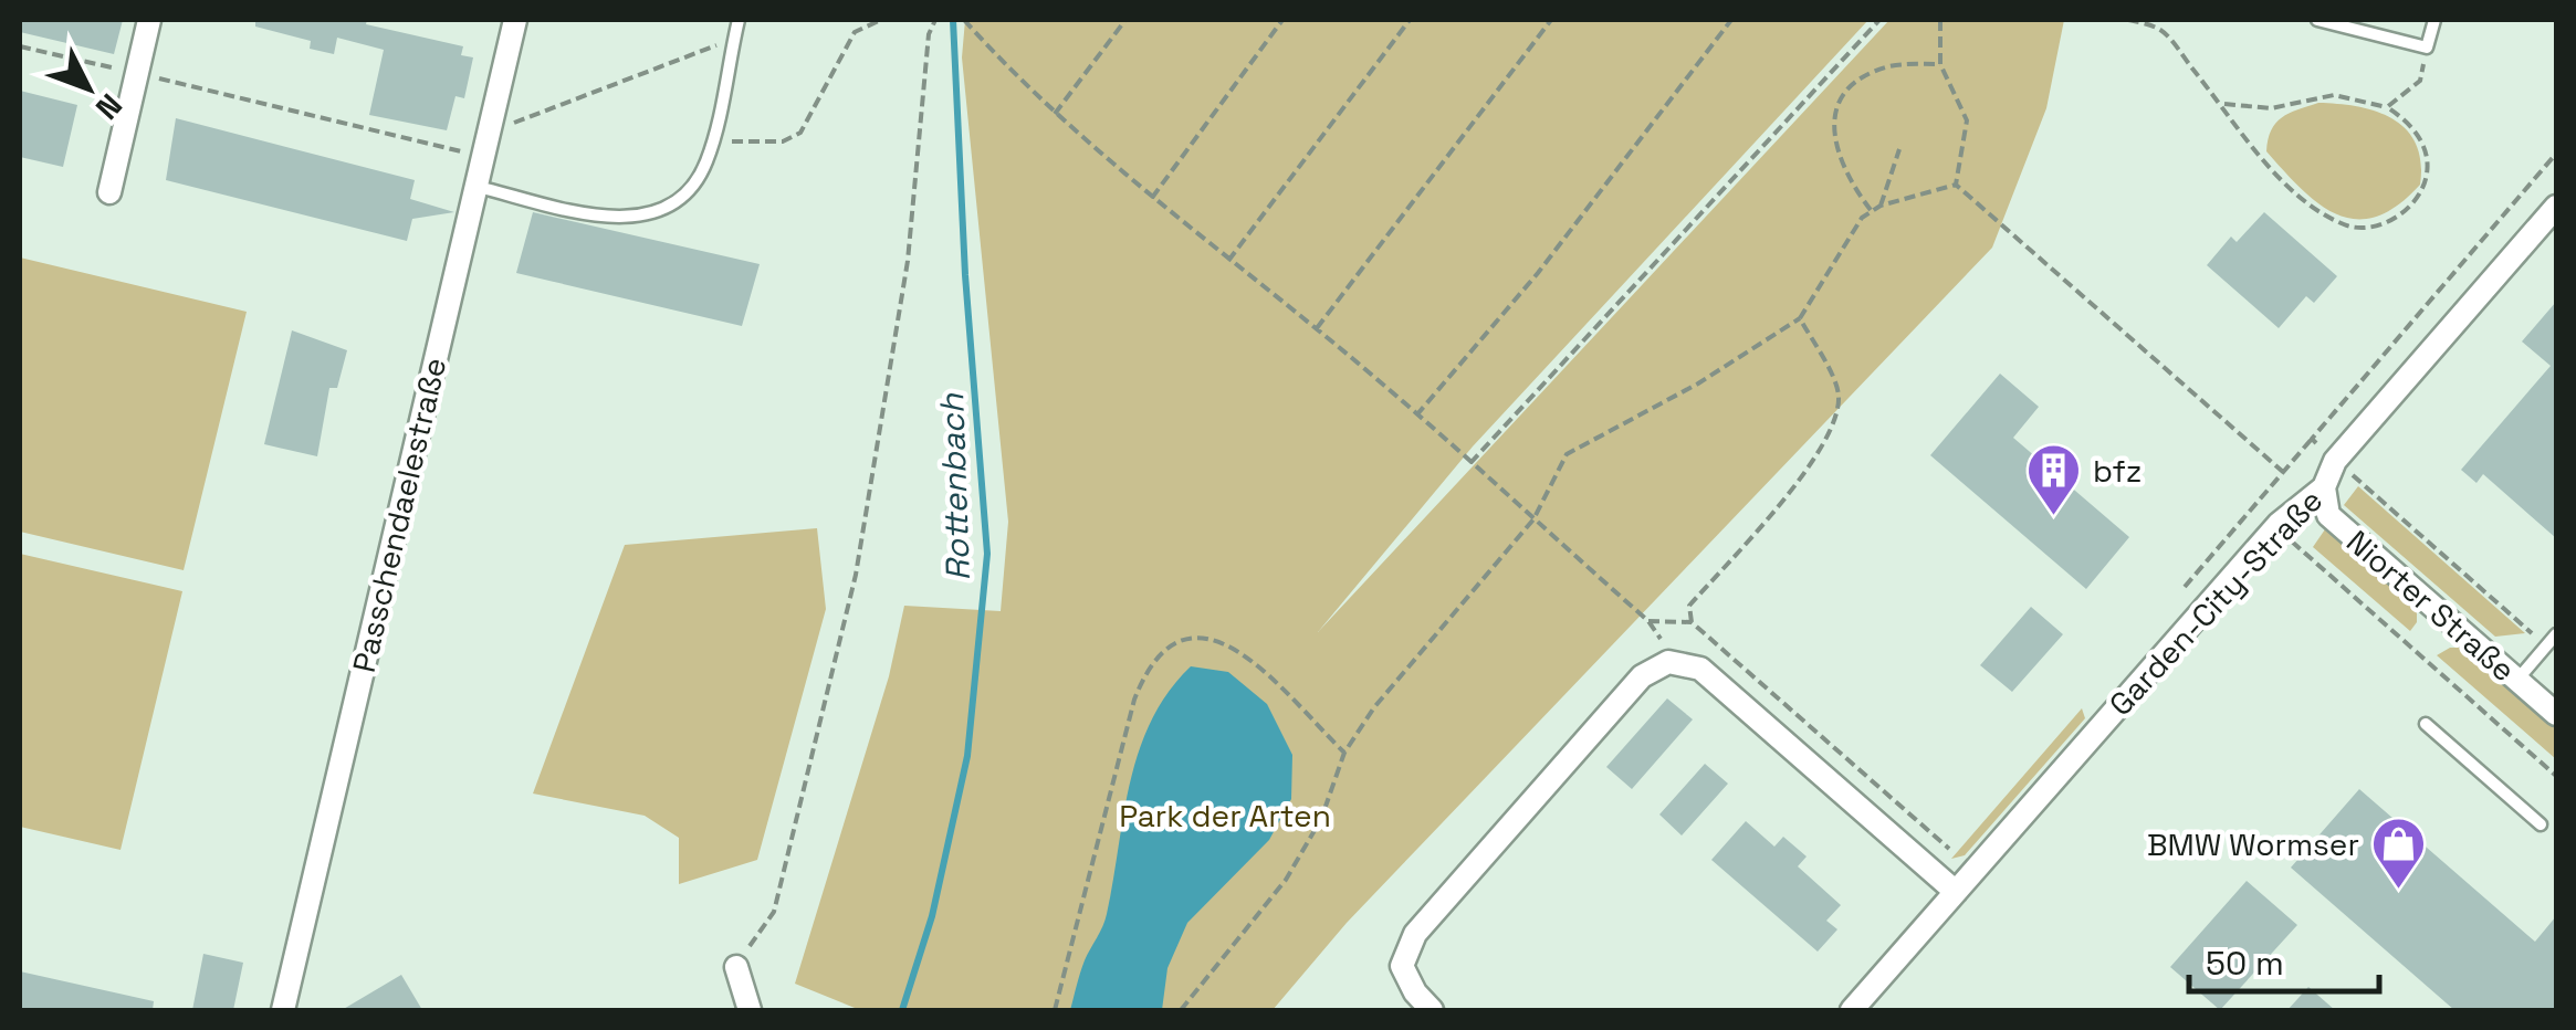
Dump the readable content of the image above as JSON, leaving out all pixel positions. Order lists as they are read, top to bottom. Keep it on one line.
{"streets":{"street":["Passchendaelestraße","Garden-City-Straße","Niorter Straße"]},"crossings":[["Garden-City-Straße","Niorter Straße"]],"water":["Rottenbach"],"parks":["Park der Arten"],"places":{"building":["bfz"],"shop":["BMW Wormser"]},"scale_bar":"50 m","north":"bottom right"}
